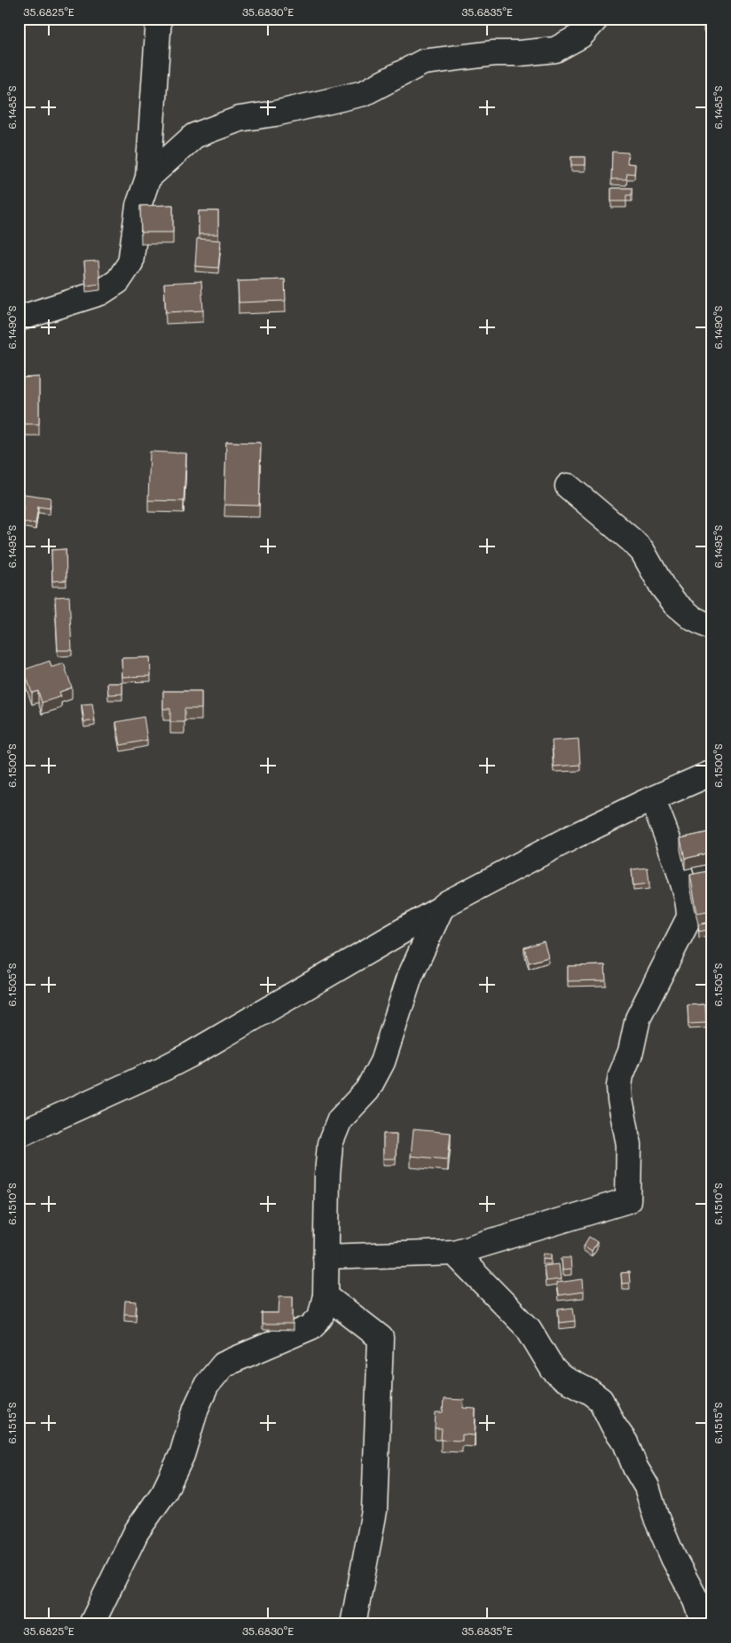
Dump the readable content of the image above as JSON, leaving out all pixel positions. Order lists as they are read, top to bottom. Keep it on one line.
{"coordinates":["35.6825°E","35.6830°E","35.6835°E","6.1485°S","6.1490°S","6.1495°S","6.1500°S","6.1505°S","6.1510°S","6.1515°S"]}
